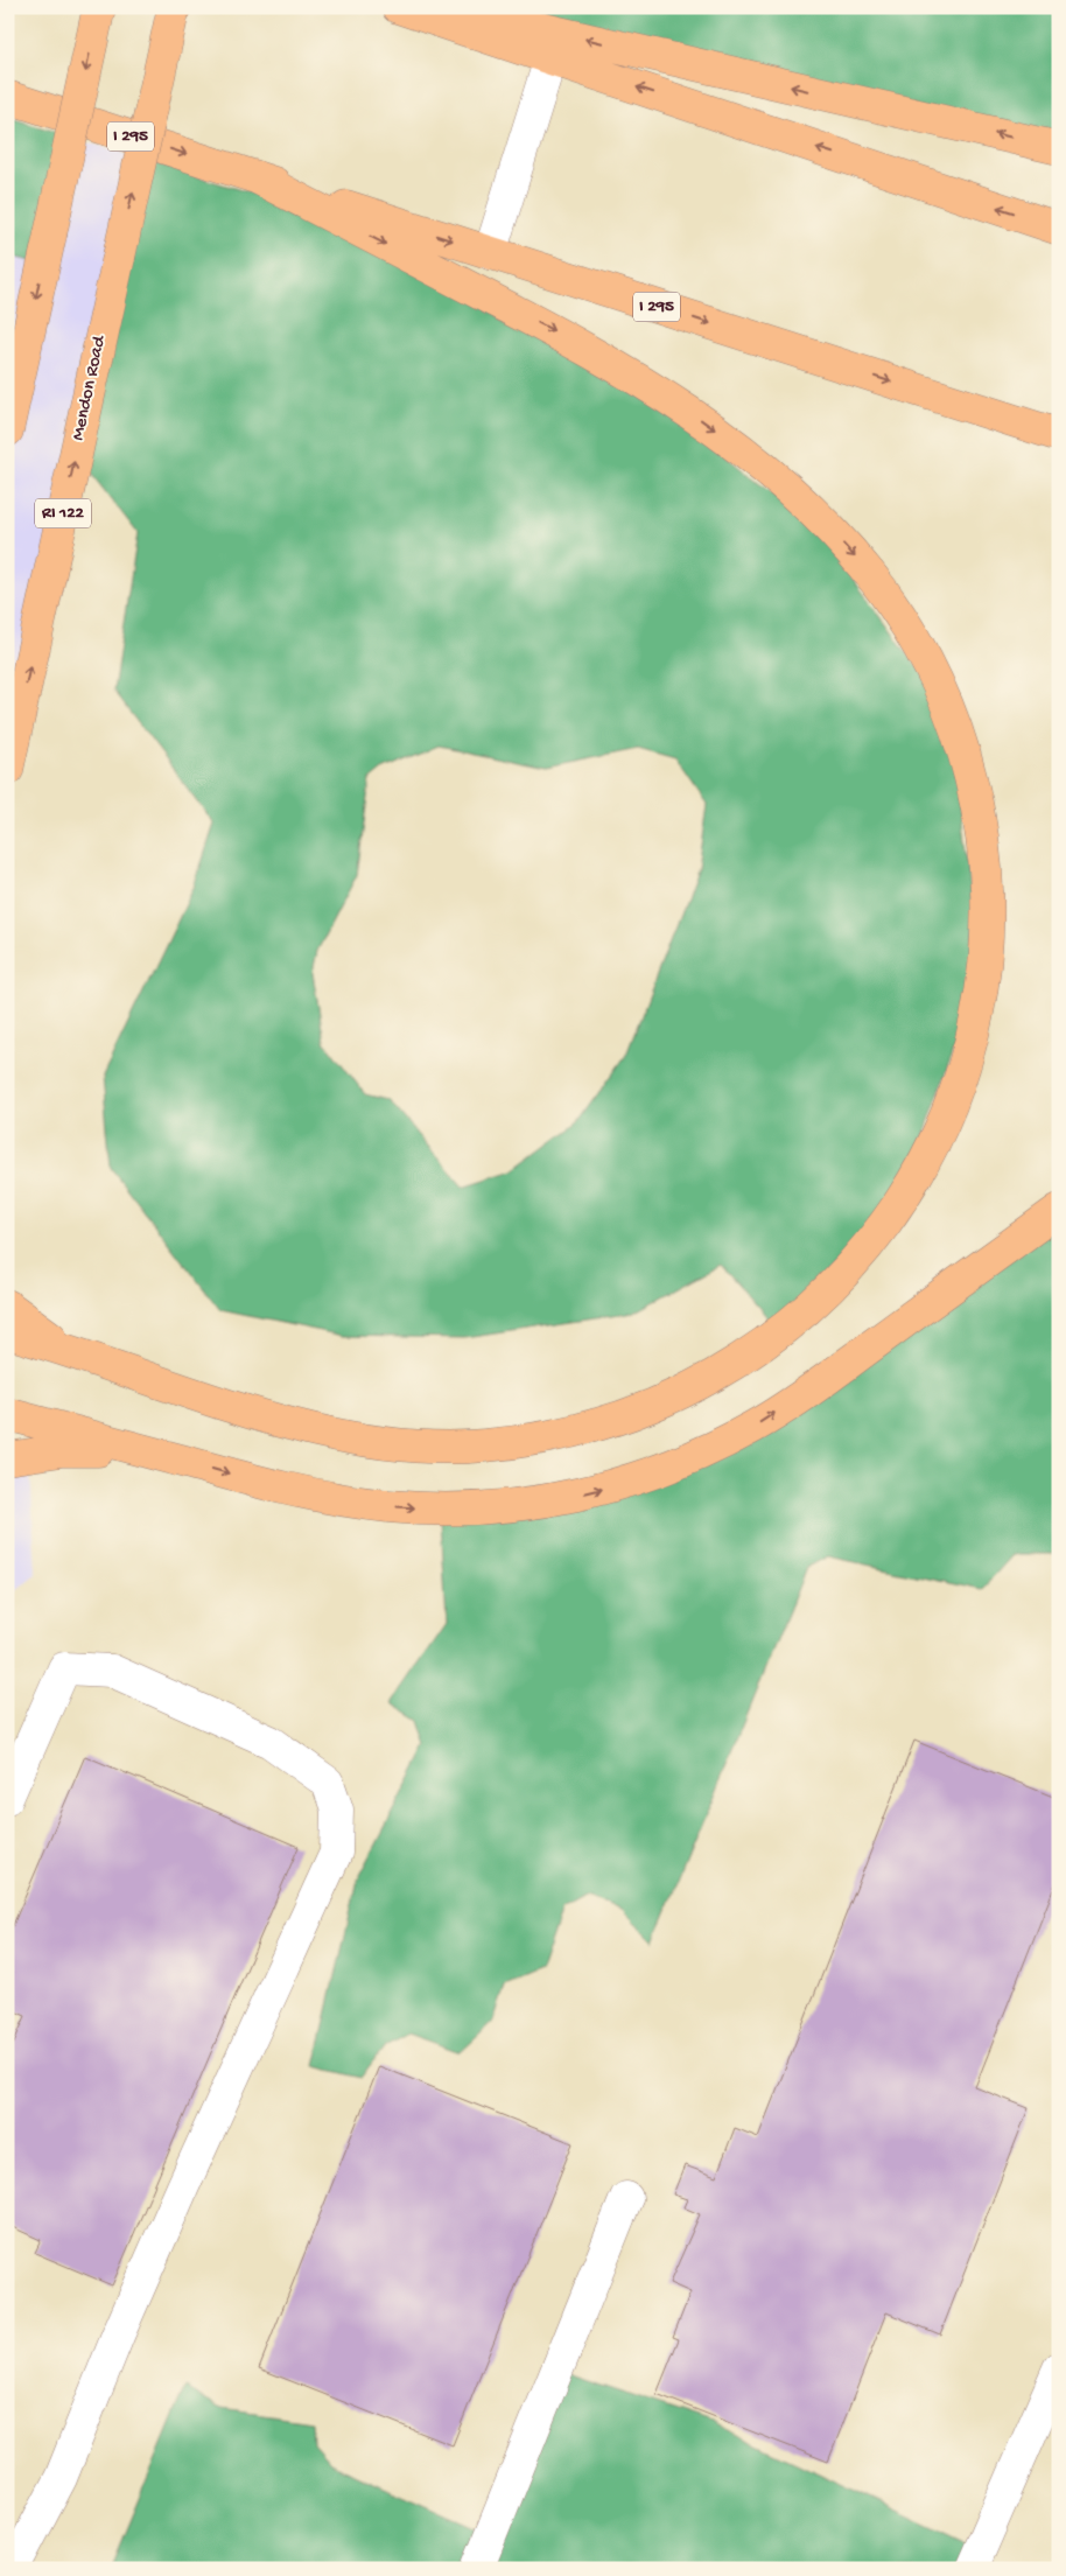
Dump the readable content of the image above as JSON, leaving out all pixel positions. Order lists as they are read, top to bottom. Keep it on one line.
{"streets":{"main road":["I 295","Mendon Road","RI 122"]}}
